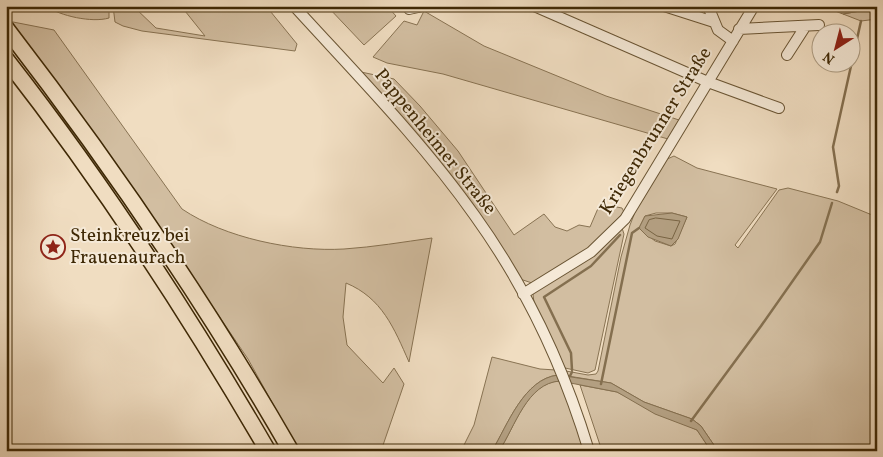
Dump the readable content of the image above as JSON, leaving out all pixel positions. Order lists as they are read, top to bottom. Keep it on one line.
{"streets":{"street":["Kriegenbrunner Straße","Pappenheimer Straße"]},"crossings":[["Kriegenbrunner Straße","Pappenheimer Straße"]],"places":{"place":["Steinkreuz bei Frauenaurach"]},"north":"bottom left"}
